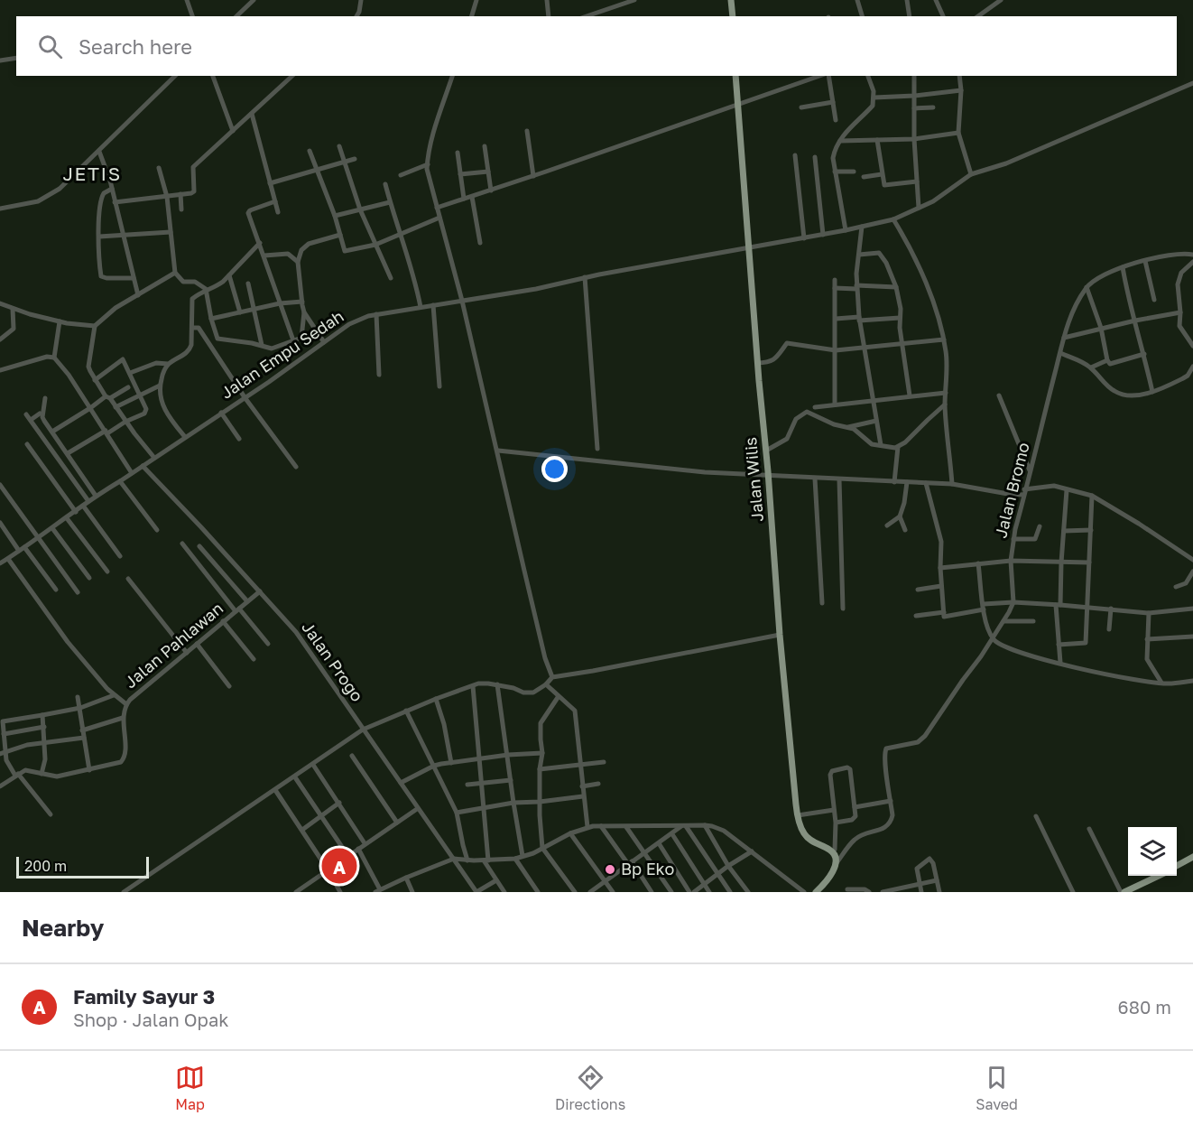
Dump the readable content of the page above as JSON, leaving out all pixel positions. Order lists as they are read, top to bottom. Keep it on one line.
{"streets":{"main road":["Jalan Wilis"],"street":["Jalan Empu Sedah","Jalan Bromo","Jalan Pahlawan","Jalan Progo"]},"crossings":[["Jalan Empu Sedah","Jalan Wilis"],["Jalan Empu Sedah","Jalan Progo"],["Jalan Pahlawan","Jalan Progo"]],"districts":["JETIS"],"places":["Bp Eko"],"scale_bar":"200 m","page":{"search":"Search here","pins":"A","scale":"200 m","heading":"Nearby","list":[{"mark":"A","name":"Family Sayur 3","note":"Shop · Jalan Opak","value":"680 m"}],"nav":["Map","Directions","Saved"]}}
